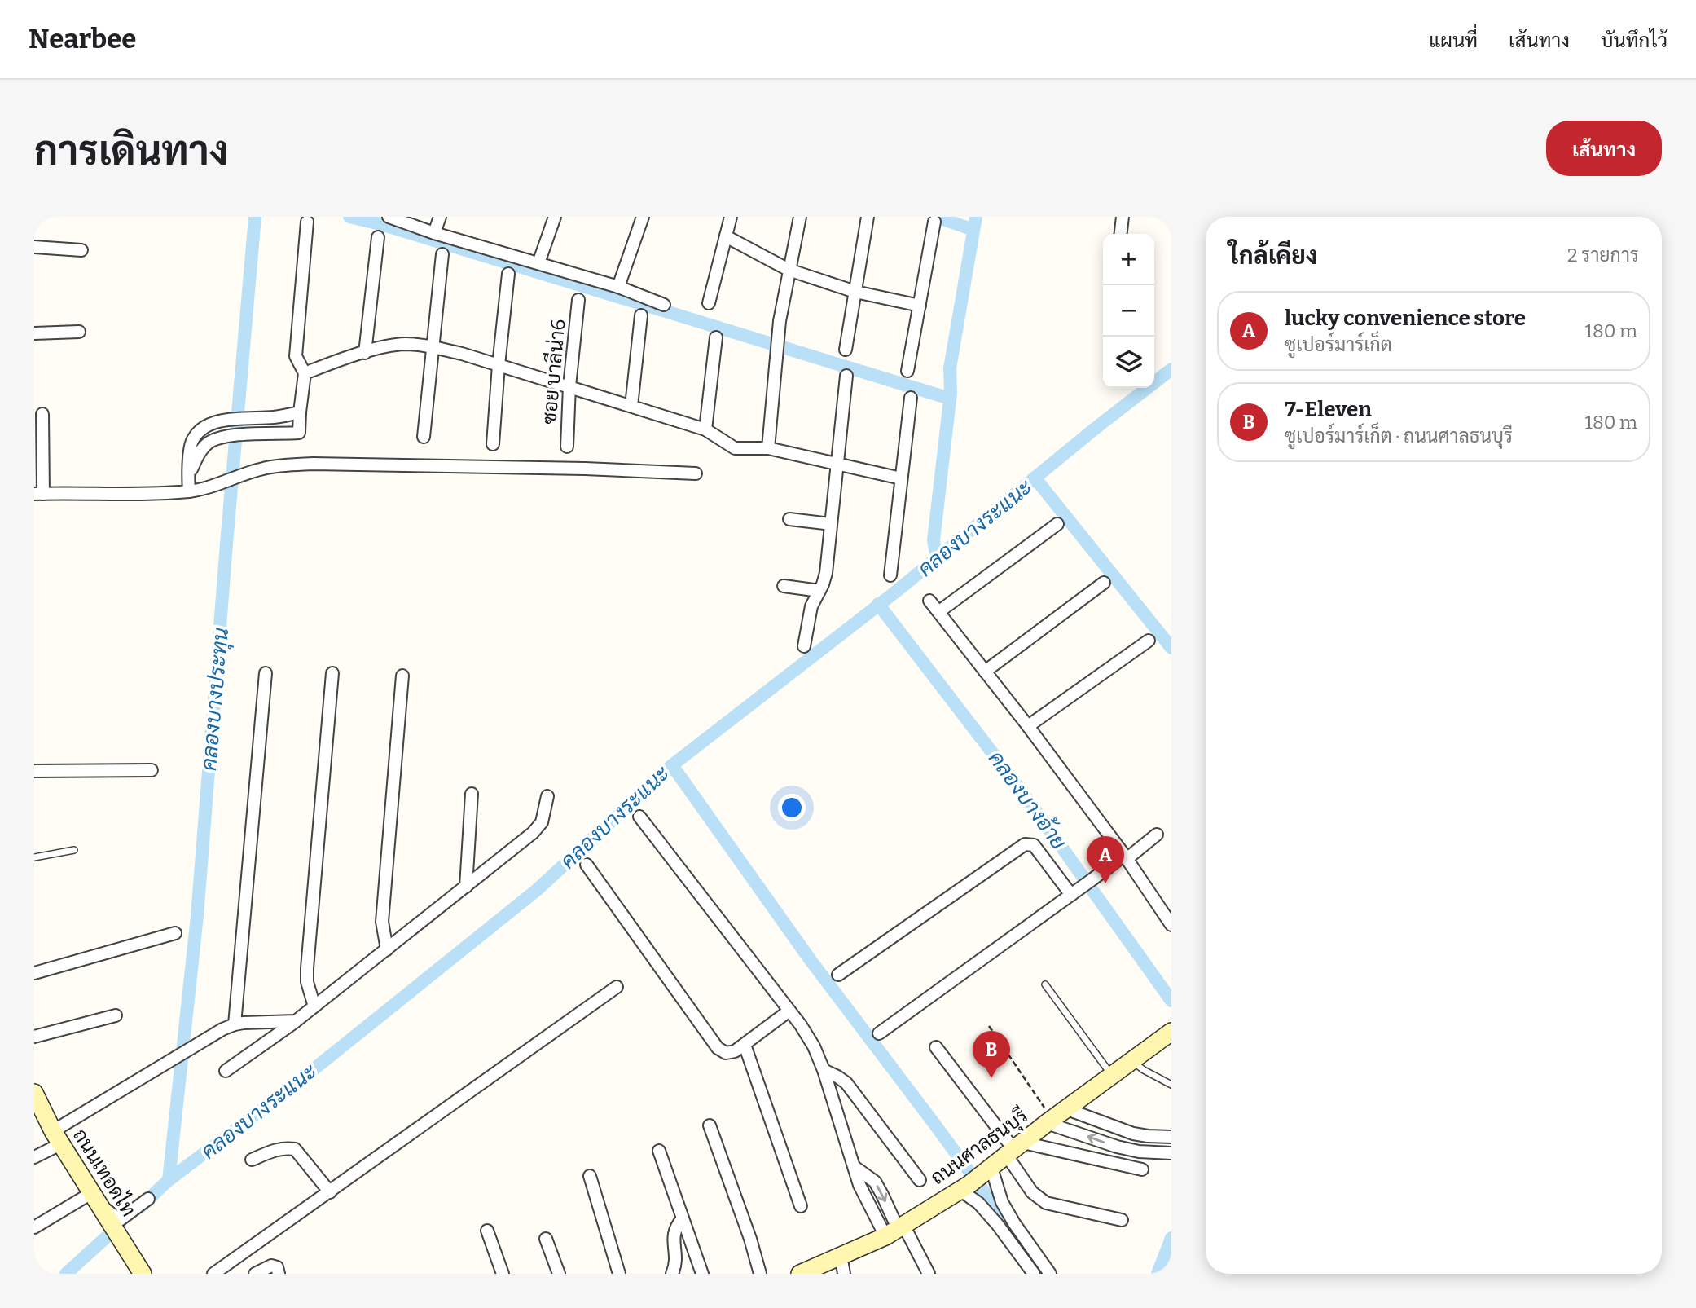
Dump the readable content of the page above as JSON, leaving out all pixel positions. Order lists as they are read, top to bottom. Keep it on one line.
{"streets":{"street":["ซอย บาลีน่า6","ถนนศาลธนบุรี","ถนนเทอดไท"]},"water":["คลองบางระแนะ","คลองบางประทุน","คลองบางอ้าย"],"page":{"header":"Nearbee","nav":["แผนที่","เส้นทาง","บันทึกไว้"],"buttons":"เส้นทาง","title":"การเดินทาง","heading":["ใกล้เคียง","2 รายการ"],"map_buttons":["+","−"],"list":[{"mark":"A","name":"lucky convenience store","note":"ซูเปอร์มาร์เก็ต","value":"180 m"},{"mark":"B","name":"7-Eleven","note":"ซูเปอร์มาร์เก็ต · ถนนศาลธนบุรี","value":"180 m"}],"pins":["A","B"]}}
